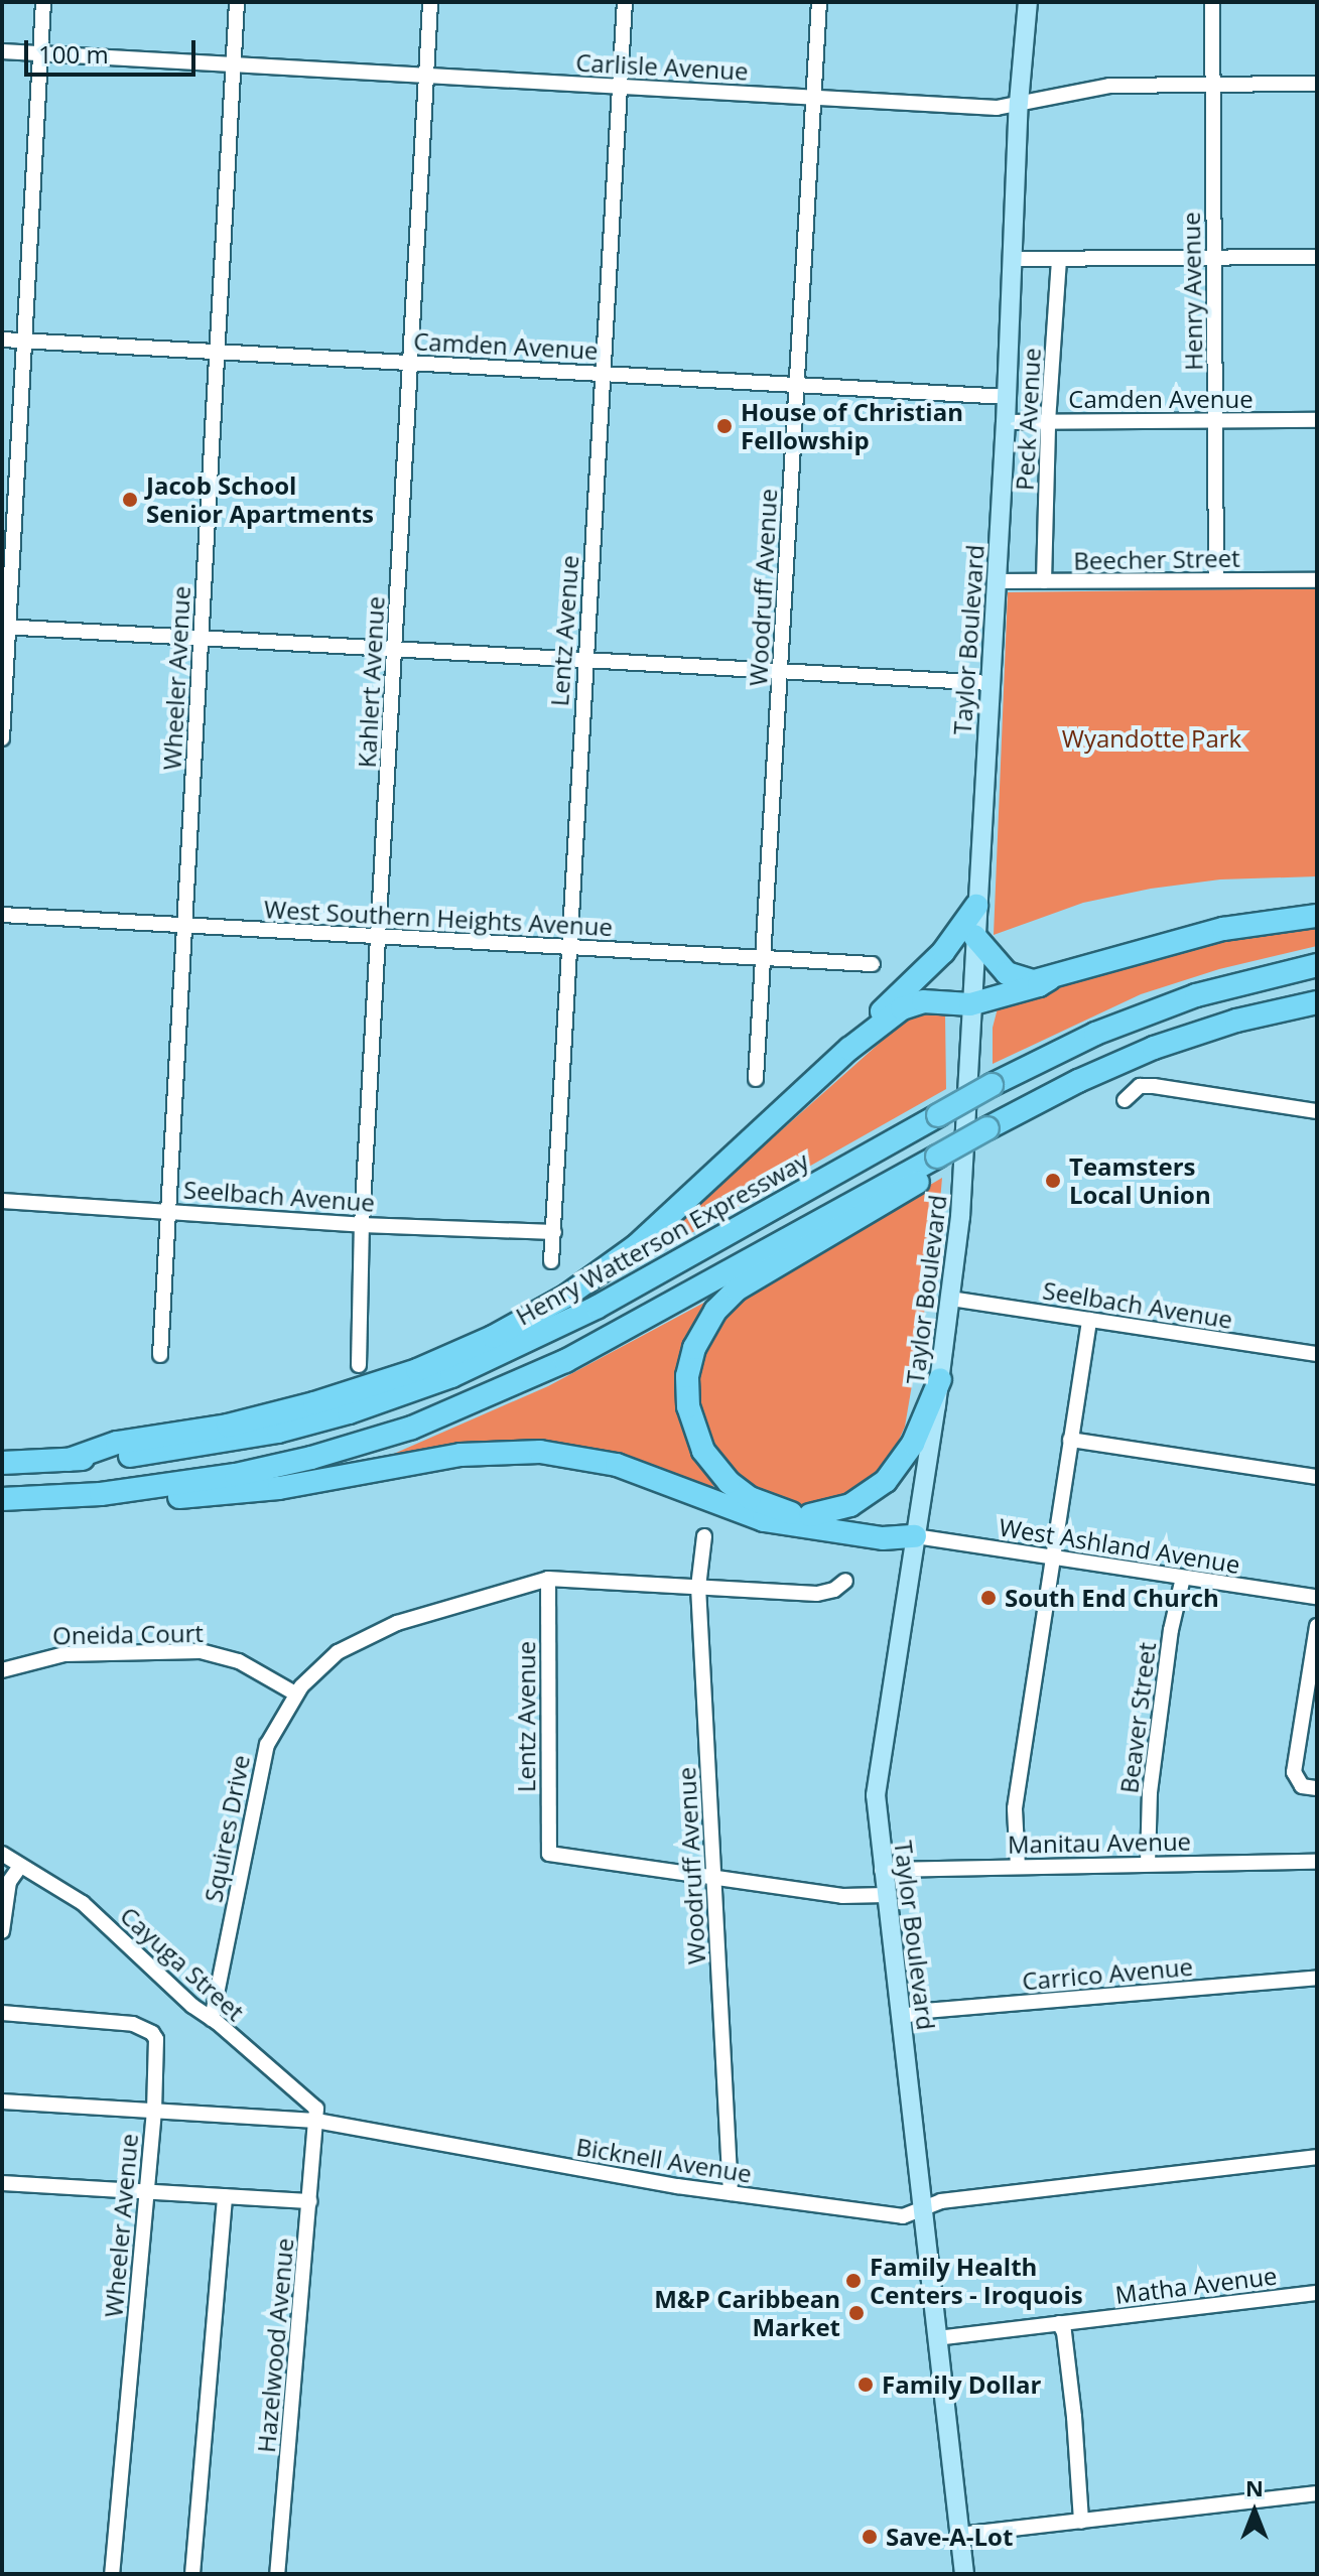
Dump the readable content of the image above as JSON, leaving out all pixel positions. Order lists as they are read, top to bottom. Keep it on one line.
{"streets":{"highway":["Henry Watterson Expressway"],"main road":["Taylor Boulevard"],"street":["Carlisle Avenue","Henry Avenue","Camden Avenue","Peck Avenue","Beecher Street","Woodruff Avenue","Lentz Avenue","Wheeler Avenue","Kahlert Avenue","West Southern Heights Avenue","Seelbach Avenue","West Ashland Avenue","Oneida Court","Beaver Street","Squires Drive","Manitau Avenue","Cayuga Street","Carrico Avenue","Bicknell Avenue","Matha Avenue","Hazelwood Avenue"]},"crossings":[["Carlisle Avenue","Henry Avenue"],["Carlisle Avenue","Woodruff Avenue"],["Carlisle Avenue","Lentz Avenue"],["Carlisle Avenue","Taylor Boulevard"],["Carlisle Avenue","Wheeler Avenue"],["Carlisle Avenue","Kahlert Avenue"],["Henry Avenue","Camden Avenue"],["Henry Avenue","Beecher Street"],["Camden Avenue","Peck Avenue"],["Camden Avenue","Woodruff Avenue"],["Camden Avenue","Lentz Avenue"],["Camden Avenue","Taylor Boulevard"],["Camden Avenue","Wheeler Avenue"],["Camden Avenue","Kahlert Avenue"],["Peck Avenue","Beecher Street"],["Beecher Street","Taylor Boulevard"],["Woodruff Avenue","Lentz Avenue"],["Woodruff Avenue","West Southern Heights Avenue"],["Woodruff Avenue","Bicknell Avenue"],["Lentz Avenue","West Southern Heights Avenue"],["Lentz Avenue","Seelbach Avenue"],["Lentz Avenue","Squires Drive"],["Taylor Boulevard","Seelbach Avenue"],["Taylor Boulevard","West Ashland Avenue"],["Taylor Boulevard","Manitau Avenue"],["Taylor Boulevard","Carrico Avenue"],["Taylor Boulevard","Bicknell Avenue"],["Taylor Boulevard","Matha Avenue"],["Wheeler Avenue","West Southern Heights Avenue"],["Wheeler Avenue","Seelbach Avenue"],["Wheeler Avenue","Bicknell Avenue"],["Kahlert Avenue","West Southern Heights Avenue"],["Kahlert Avenue","Seelbach Avenue"],["West Ashland Avenue","Beaver Street"],["Oneida Court","Squires Drive"],["Beaver Street","Manitau Avenue"],["Squires Drive","Cayuga Street"],["Cayuga Street","Bicknell Avenue"],["Cayuga Street","Hazelwood Avenue"],["Bicknell Avenue","Hazelwood Avenue"]],"parks":["Wyandotte Park"],"places":["House of Christian Fellowship","Jacob School Senior Apartments","Teamsters Local Union","South End Church","Family Health Centers - Iroquois","M&P Caribbean Market","Family Dollar","Save-A-Lot"],"scale_bar":"100 m","north":"top"}
